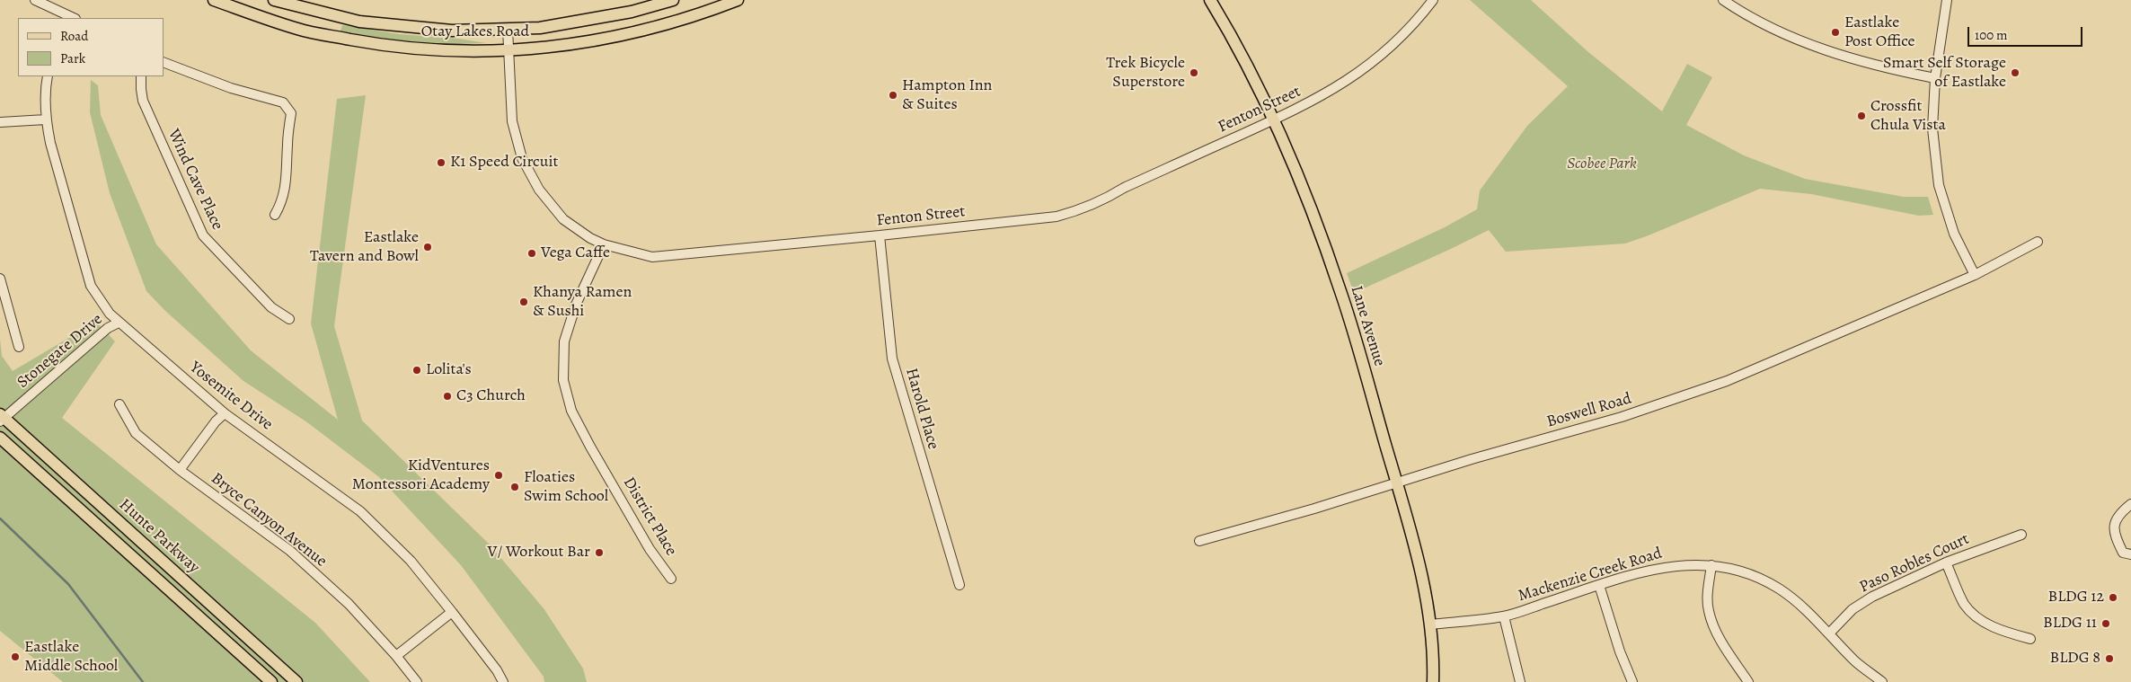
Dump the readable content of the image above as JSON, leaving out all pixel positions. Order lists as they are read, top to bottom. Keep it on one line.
{"streets":{"main road":["Otay Lakes Road","Lane Avenue","Hunte Parkway"],"street":["Fenton Street","Wind Cave Place","Stonegate Drive","Yosemite Drive","Harold Place","Boswell Road","District Place","Bryce Canyon Avenue","Paso Robles Court","Mackenzie Creek Road"]},"crossings":[["Otay Lakes Road","Fenton Street"],["Fenton Street","Lane Avenue"],["Fenton Street","Harold Place"],["Fenton Street","District Place"],["Lane Avenue","Boswell Road"],["Lane Avenue","Mackenzie Creek Road"],["Stonegate Drive","Yosemite Drive"],["Stonegate Drive","Hunte Parkway"],["Paso Robles Court","Mackenzie Creek Road"]],"parks":["Scobee Park"],"places":["Eastlake Post Office","Trek Bicycle Superstore","Smart Self Storage of Eastlake","Hampton Inn & Suites","Crossfit Chula Vista","K1 Speed Circuit","Eastlake Tavern and Bowl","Vega Caffe","Khanya Ramen & Sushi","Lolita's","C3 Church","KidVentures Montessori Academy","Floaties Swim School","V/ Workout Bar","BLDG 12","BLDG 11","Eastlake Middle School","BLDG 8"],"legend":["Road","Park"],"scale_bar":"100 m"}
